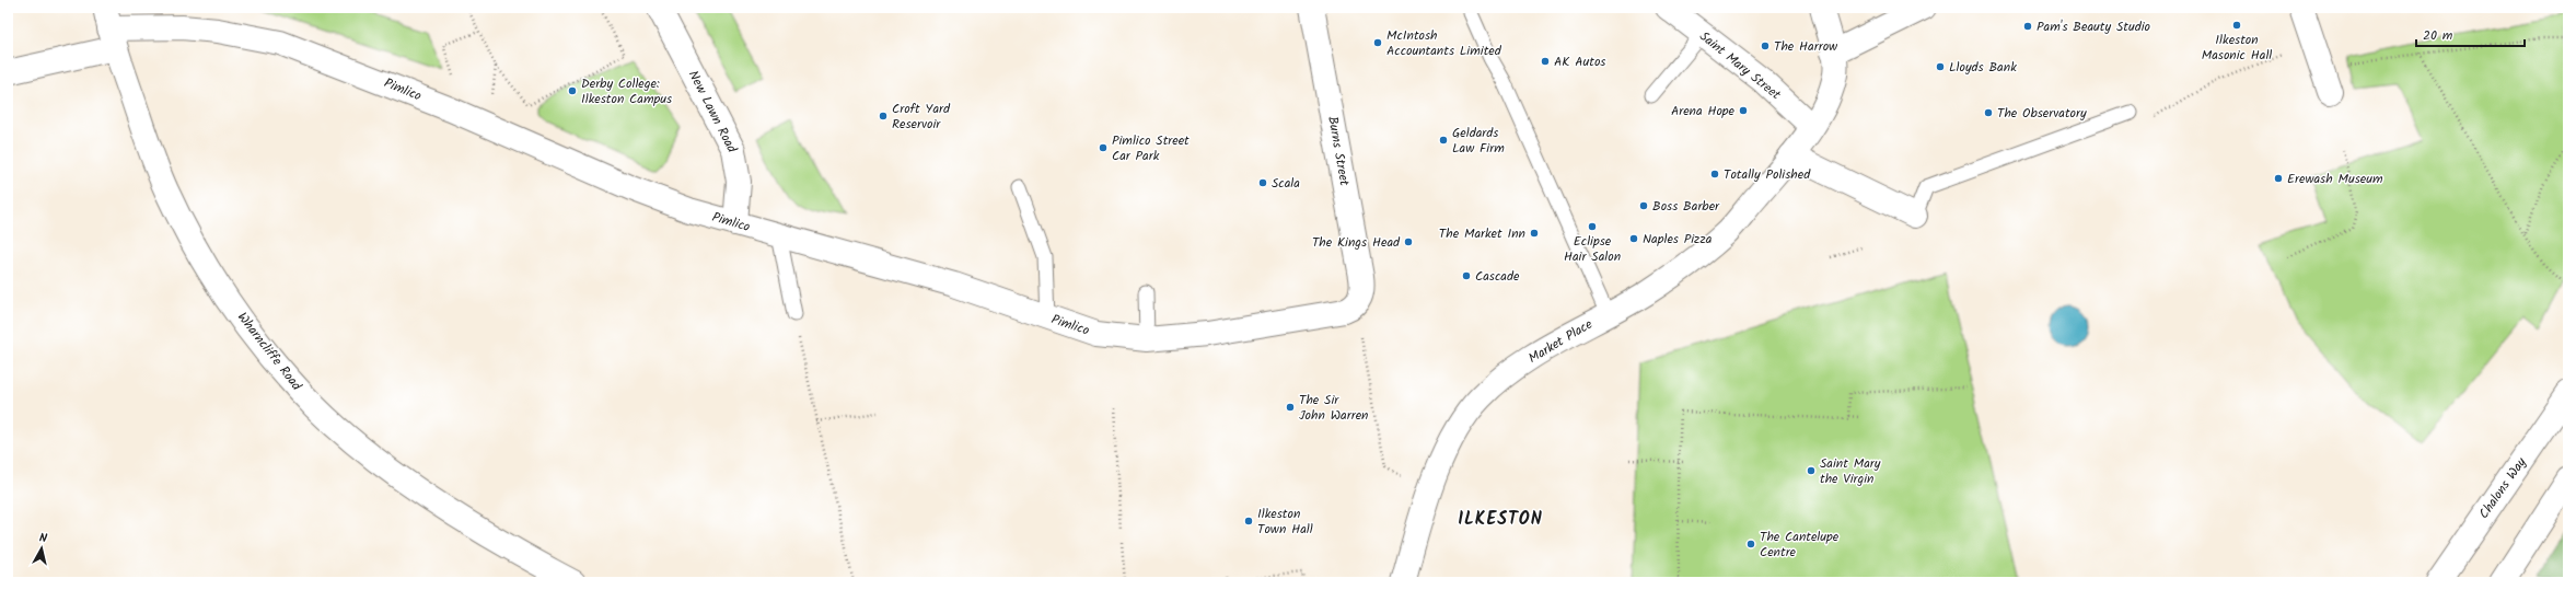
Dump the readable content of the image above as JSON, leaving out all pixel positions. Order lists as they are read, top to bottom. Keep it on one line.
{"streets":{"street":["Saint Mary Street","Pimlico","New Lawn Road","Burns Street","Market Place","Wharncliffe Road","Chalons Way"]},"crossings":[["Saint Mary Street","Market Place"],["Pimlico","New Lawn Road"],["Pimlico","Burns Street"],["Pimlico","Wharncliffe Road"]],"districts":["ILKESTON"],"places":["Ilkeston Masonic Hall","Pam's Beauty Studio","McIntosh Accountants Limited","The Harrow","AK Autos","Lloyds Bank","Derby College: Ilkeston Campus","Arena Hope","The Observatory","Croft Yard Reservoir","Geldards Law Firm","Pimlico Street Car Park","Totally Polished","Erewash Museum","Scala","Boss Barber","Eclipse Hair Salon","The Market Inn","Naples Pizza","The Kings Head","Cascade","The Sir John Warren","Saint Mary the Virgin","Ilkeston Town Hall","The Cantelupe Centre"],"scale_bar":"20 m","north":"top"}
